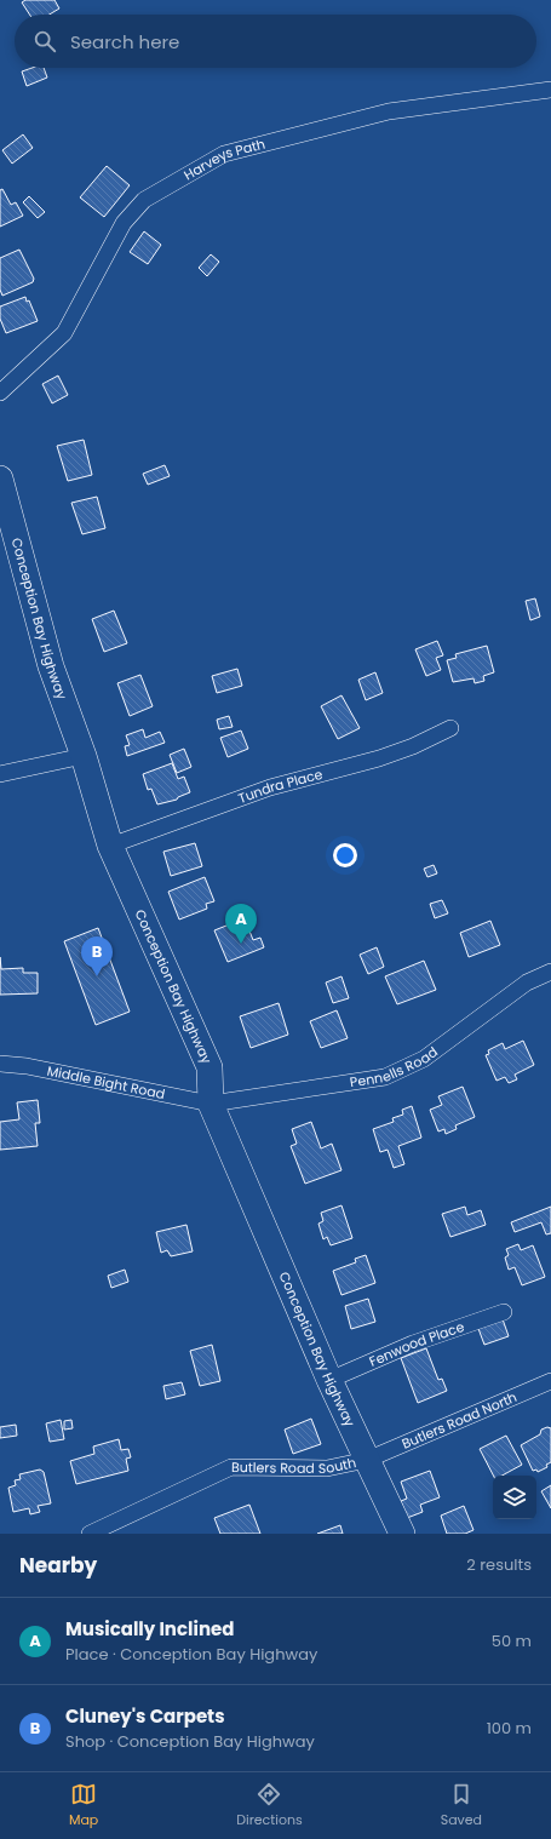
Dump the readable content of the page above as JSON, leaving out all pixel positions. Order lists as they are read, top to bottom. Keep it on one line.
{"streets":{"main road":["Conception Bay Highway"],"street":["Harveys Path","Tundra Place","Pennells Road","Middle Bight Road","Fenwood Place","Butlers Road North","Butlers Road South"]},"crossings":[["Conception Bay Highway","Tundra Place"],["Conception Bay Highway","Pennells Road"],["Conception Bay Highway","Middle Bight Road"],["Conception Bay Highway","Fenwood Place"],["Conception Bay Highway","Butlers Road North"],["Conception Bay Highway","Butlers Road South"],["Pennells Road","Middle Bight Road"],["Butlers Road North","Butlers Road South"]],"page":{"search":"Search here","pins":["A","B"],"heading":["Nearby","2 results"],"list":[{"mark":"A","name":"Musically Inclined","note":"Place · Conception Bay Highway","value":"50 m"},{"mark":"B","name":"Cluney's Carpets","note":"Shop · Conception Bay Highway","value":"100 m"}],"nav":["Map","Directions","Saved"]}}
